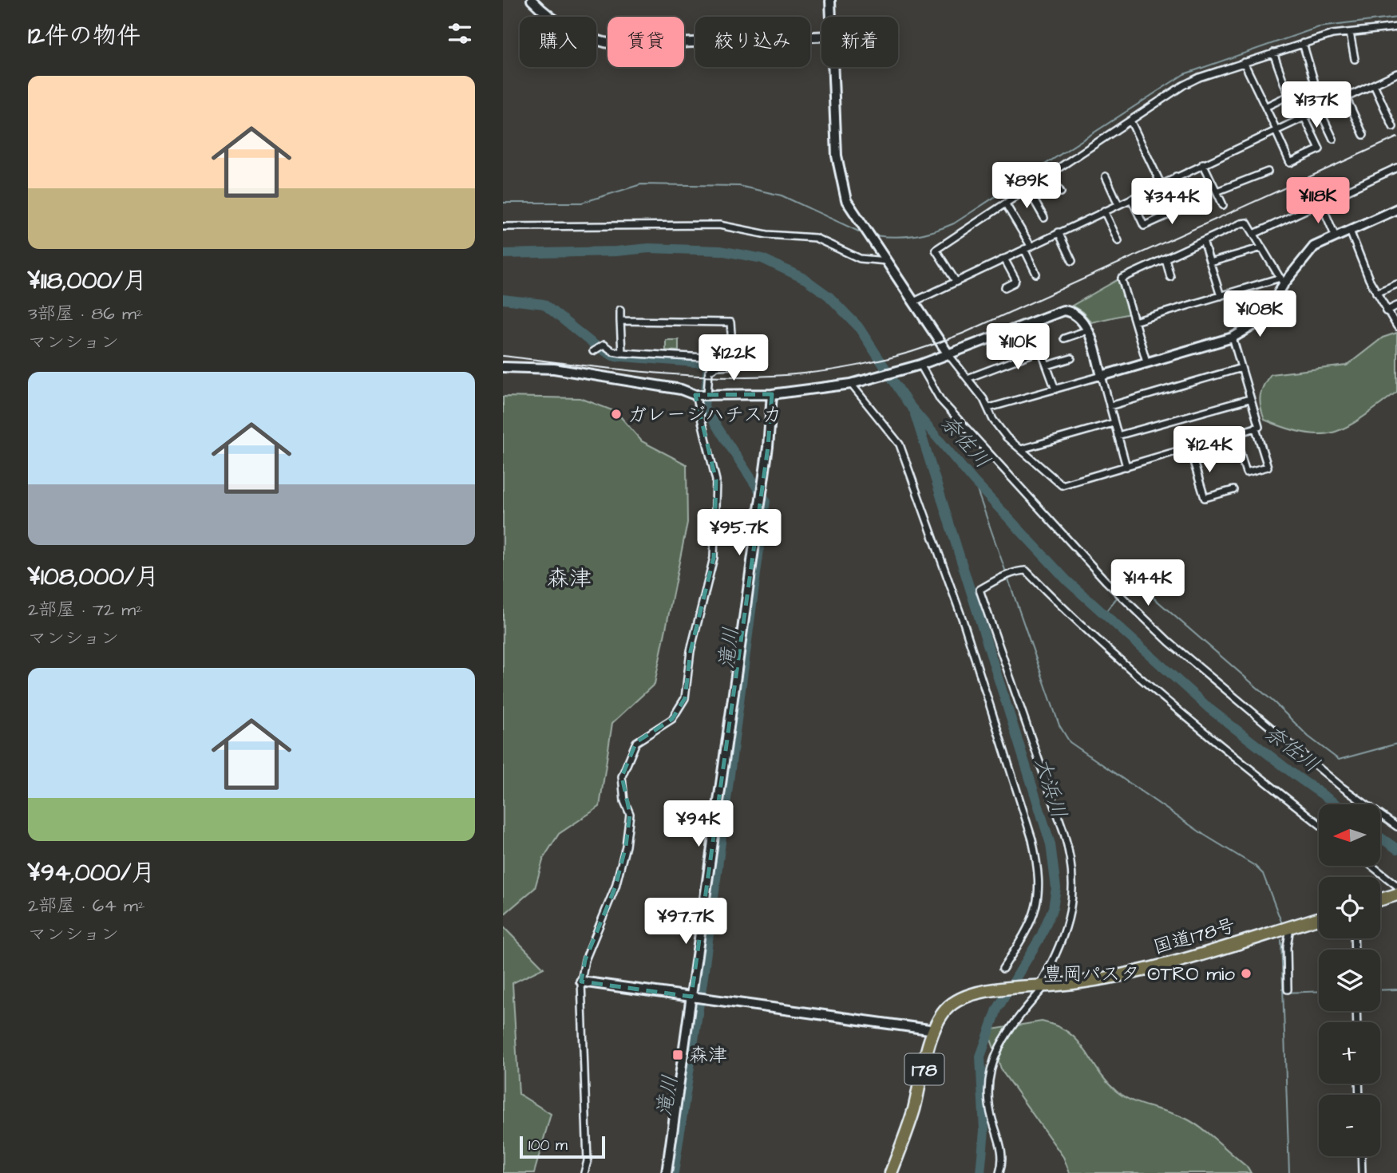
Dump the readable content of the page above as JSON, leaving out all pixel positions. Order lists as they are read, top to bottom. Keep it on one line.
{"streets":{"highway":["国道178号","178"]},"districts":["森津"],"water":["奈佐川","滝川","大浜川"],"places":{"other":["ガレージハチスカ","豊岡パスタ OTRO mio"],"transit":["森津"]},"scale_bar":"100 m","north":"left","page":{"heading":"12件の物件","chip":["購入","賃貸","絞り込み","新着"],"list":[{"name":"¥118,000/月","note":"3部屋 · 86 m² · マンション"},{"name":"¥108,000/月","note":"2部屋 · 72 m² · マンション"},{"name":"¥94,000/月","note":"2部屋 · 64 m² · マンション"}],"price":["¥137K","¥89K","¥118K","¥344K","¥108K","¥110K","¥122K","¥124K","¥95.7K","¥144K","¥94K","¥97.7K"],"map_buttons":["+","−"],"scale":"100 m"}}
